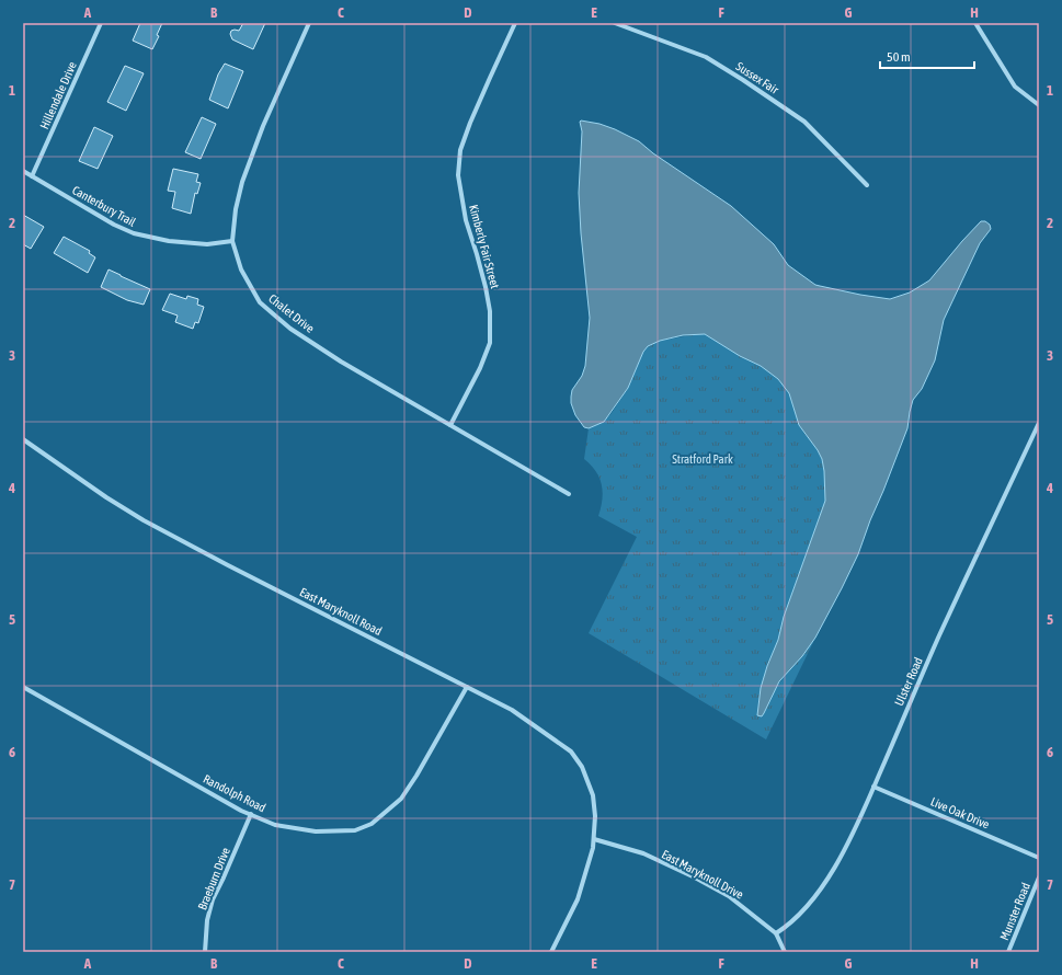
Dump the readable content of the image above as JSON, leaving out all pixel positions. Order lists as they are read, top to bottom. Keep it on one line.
{"streets":{"street":["Sussex Fair","Hillendale Drive","Canterbury Trail","Kimberly Fair Street","Chalet Drive","East Maryknoll Road","Ulster Road","Randolph Road","Live Oak Drive","East Maryknoll Drive","Braeburn Drive","Munster Road"]},"crossings":[["Hillendale Drive","Canterbury Trail"],["Canterbury Trail","Chalet Drive"],["Kimberly Fair Street","Chalet Drive"],["East Maryknoll Road","Randolph Road"],["East Maryknoll Road","East Maryknoll Drive"],["Ulster Road","Live Oak Drive"],["Ulster Road","East Maryknoll Drive"],["Randolph Road","Braeburn Drive"]],"parks":["Stratford Park"],"scale_bar":"50 m","grid":{"columns":["A","B","C","D","E","F","G","H"],"rows":["1","2","3","4","5","6","7"]}}
